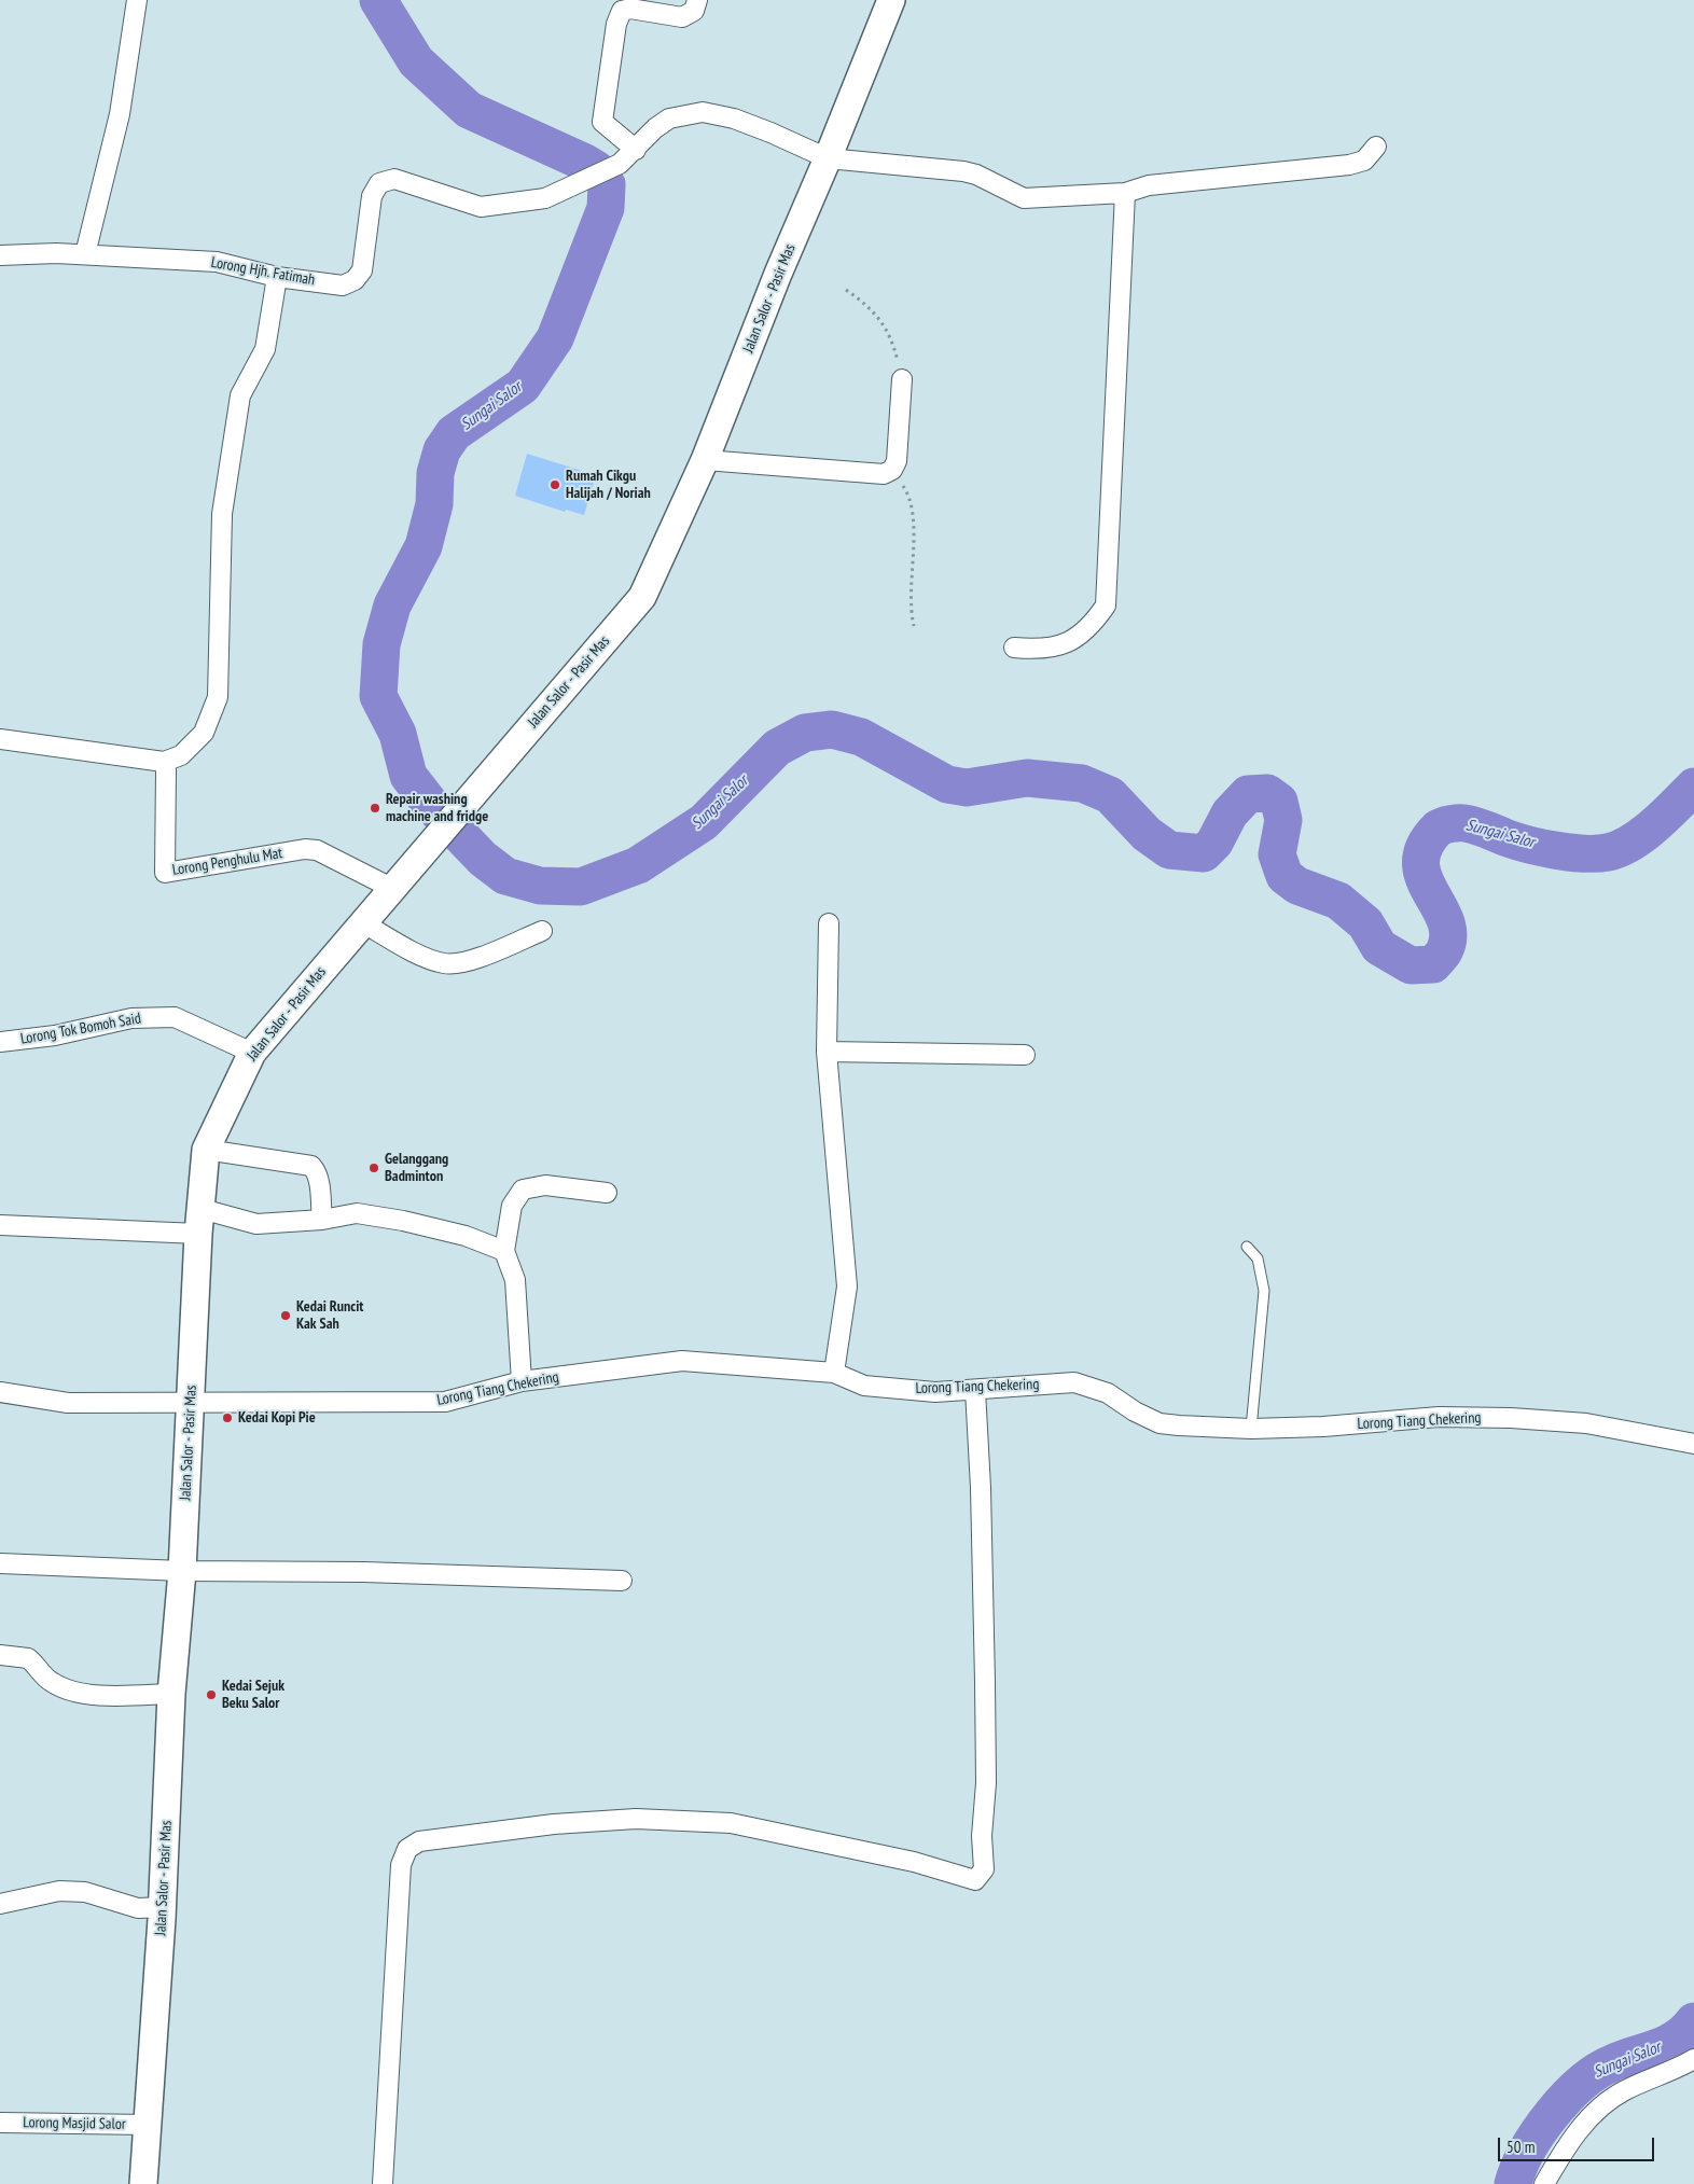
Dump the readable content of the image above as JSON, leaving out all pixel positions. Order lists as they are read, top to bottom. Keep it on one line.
{"streets":{"main road":["Jalan Salor - Pasir Mas"],"street":["Lorong Hjh. Fatimah","Lorong Penghulu Mat","Lorong Tok Bomoh Said","Lorong Tiang Chekering","Lorong Masjid Salor"]},"crossings":[["Lorong Hjh. Fatimah","Jalan Salor - Pasir Mas"],["Jalan Salor - Pasir Mas","Lorong Penghulu Mat"],["Jalan Salor - Pasir Mas","Lorong Tok Bomoh Said"],["Jalan Salor - Pasir Mas","Lorong Tiang Chekering"],["Jalan Salor - Pasir Mas","Lorong Masjid Salor"]],"water":["Sungai Salor"],"places":["Rumah Cikgu Halijah / Noriah","Repair washing machine and fridge","Gelanggang Badminton","Kedai Runcit Kak Sah","Kedai Kopi Pie","Kedai Sejuk Beku Salor"],"scale_bar":"50 m"}
